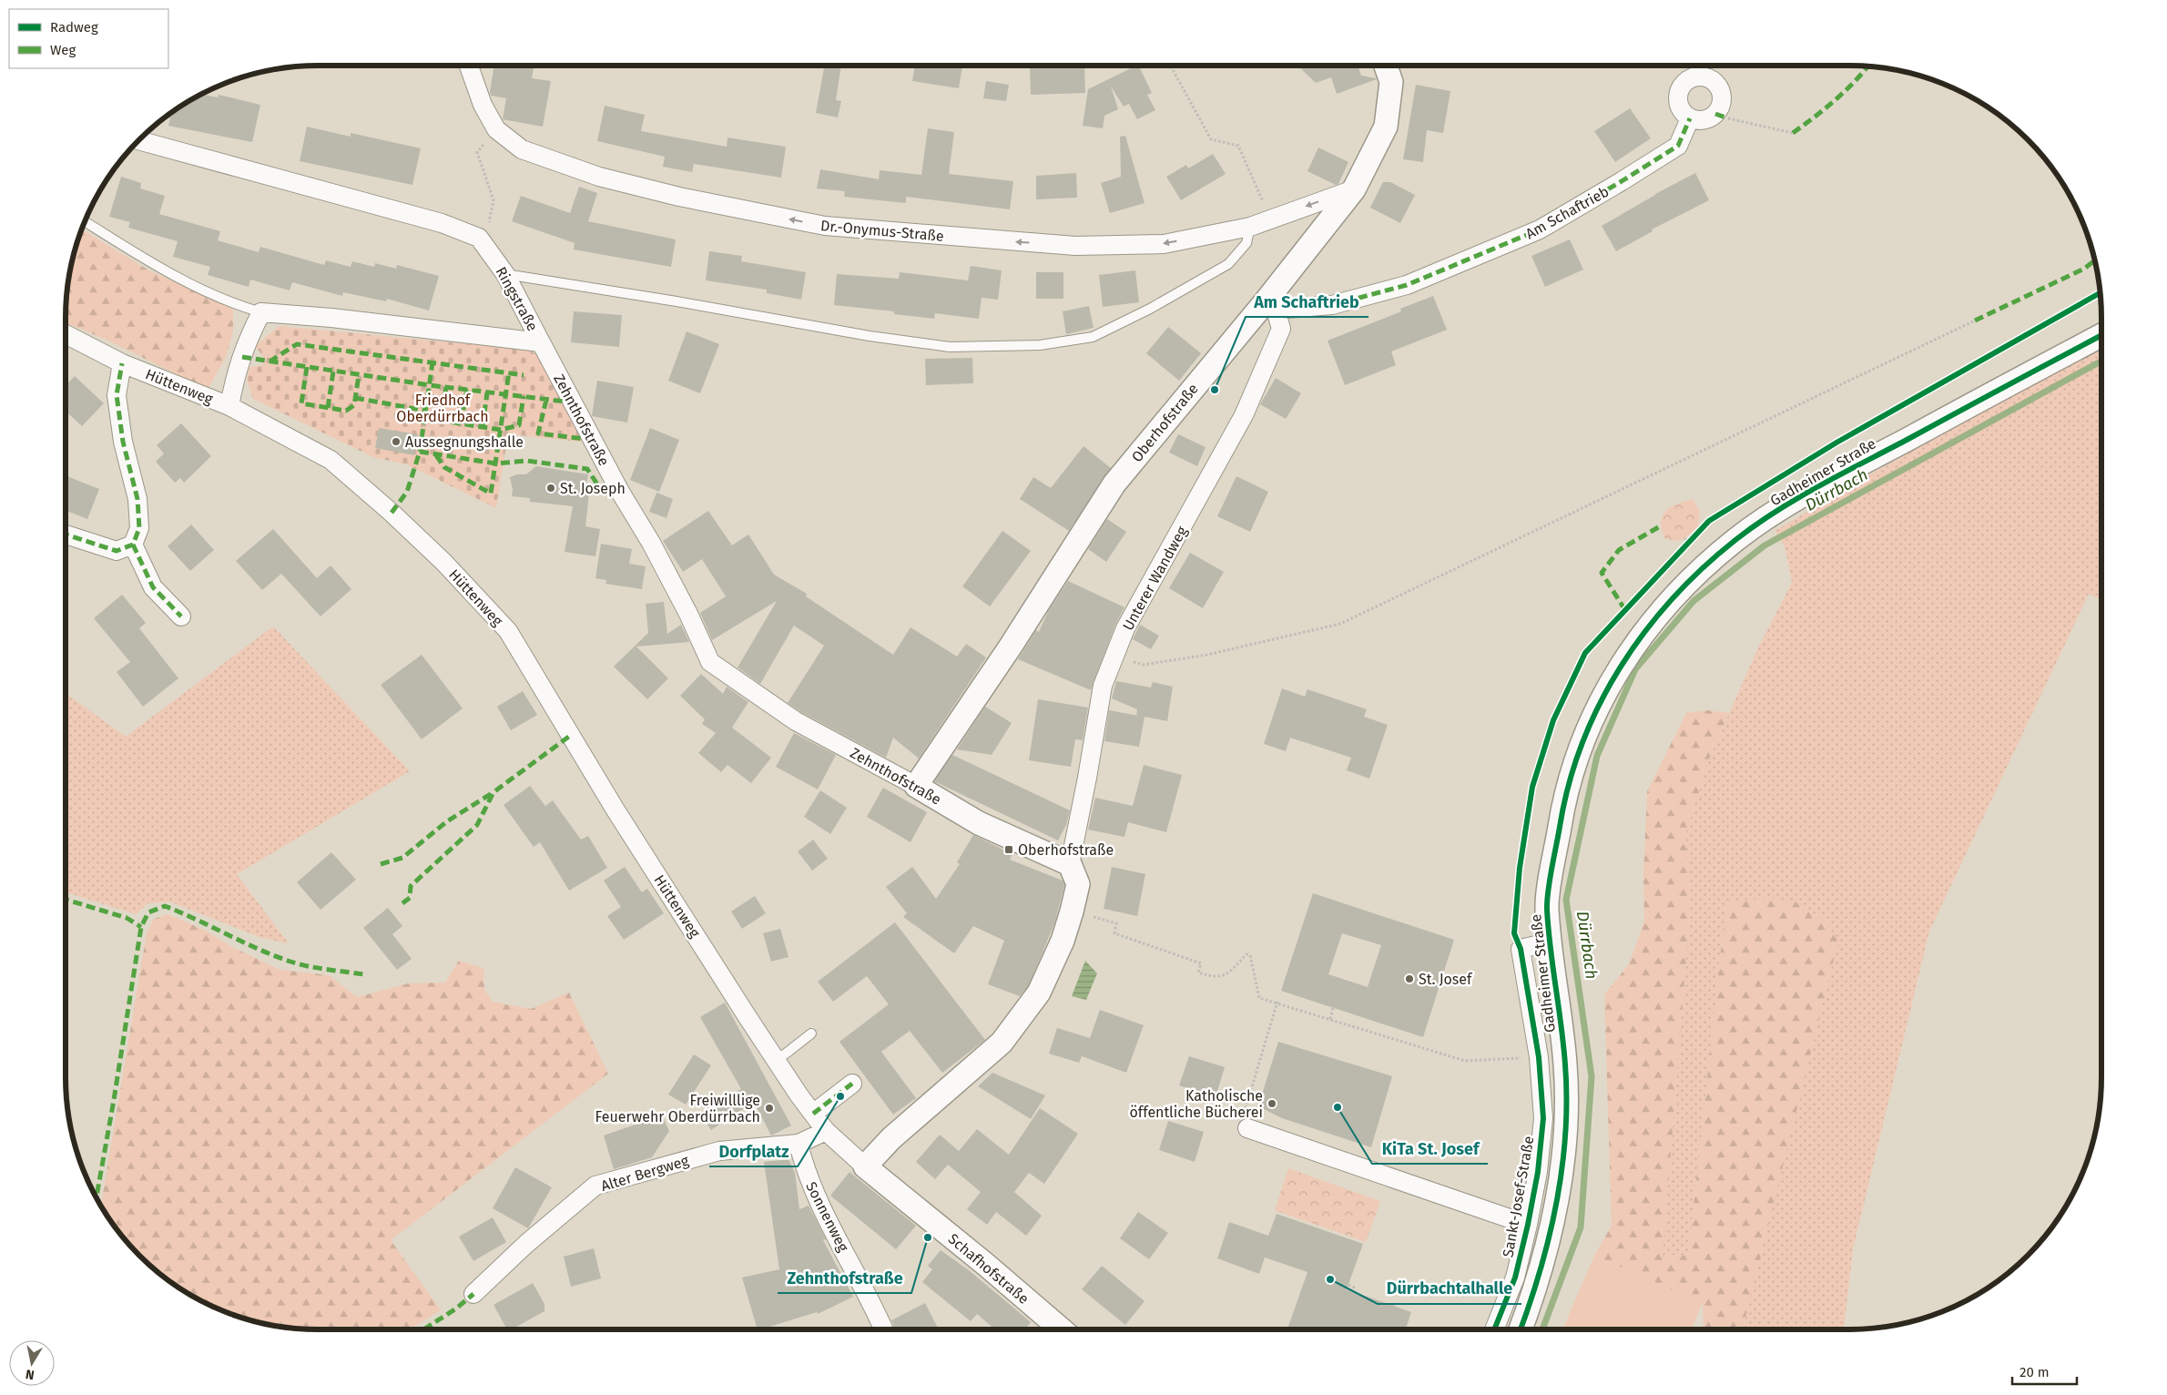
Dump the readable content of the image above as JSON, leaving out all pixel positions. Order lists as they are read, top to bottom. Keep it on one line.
{"streets":{"street":["Am Schaftrieb","Dr.-Onymus-Straße","Ringstraße","Hüttenweg","Zehnthofstraße","Oberhofstraße","Gadheimer Straße","Unterer Wandweg","Alter Bergweg","Sankt-Josef-Straße","Sonnenweg","Schafhofstraße"]},"crossings":[["Am Schaftrieb","Oberhofstraße"],["Am Schaftrieb","Unterer Wandweg"],["Dr.-Onymus-Straße","Oberhofstraße"],["Ringstraße","Zehnthofstraße"],["Hüttenweg","Alter Bergweg"],["Zehnthofstraße","Oberhofstraße"],["Zehnthofstraße","Unterer Wandweg"],["Oberhofstraße","Unterer Wandweg"],["Gadheimer Straße","Sankt-Josef-Straße"],["Alter Bergweg","Sonnenweg"]],"one_way":["Dr.-Onymus-Straße"],"water":["Dürrbach"],"parks":["Friedhof Oberdürrbach"],"places":{"other":["Am Schaftrieb","Aussegnungshalle","St. Joseph","St. Josef","Dorfplatz","Katholische öffentliche Bücherei","KiTa St. Josef","Freiwilllige Feuerwehr Oberdürrbach","Zehnthofstraße","Dürrbachtalhalle"],"transit":["Oberhofstraße"]},"legend":["Radweg","Weg"],"scale_bar":"20 m","north":"bottom"}
